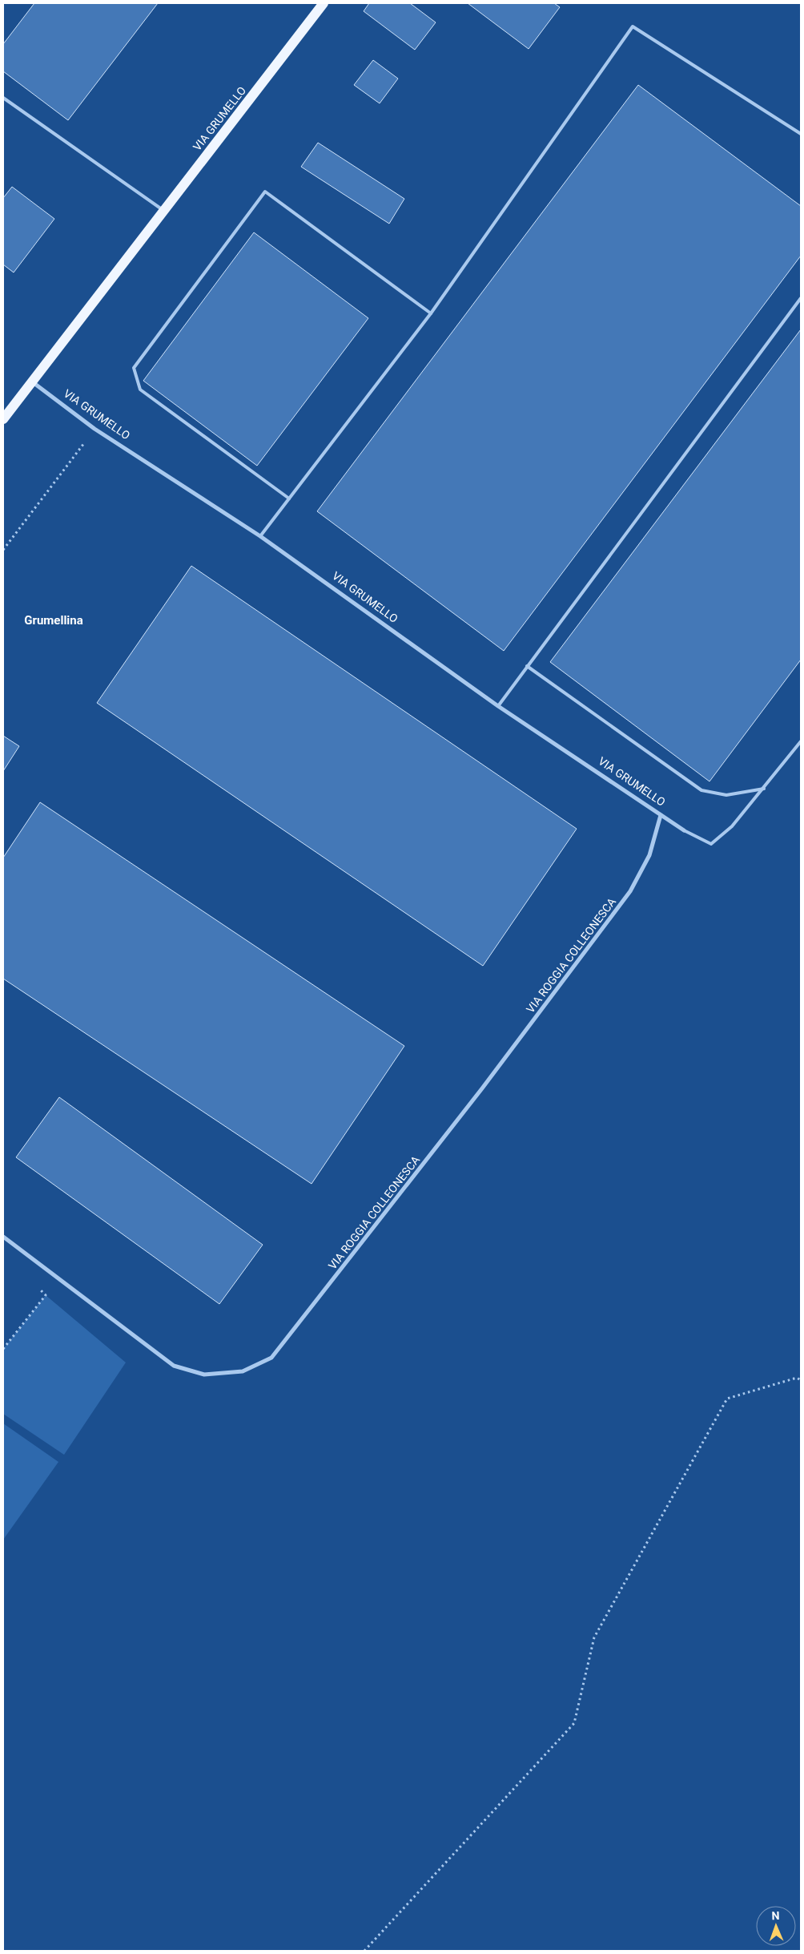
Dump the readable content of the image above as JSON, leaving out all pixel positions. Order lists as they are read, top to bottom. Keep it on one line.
{"streets":{"main road":["VIA GRUMELLO"],"street":["VIA ROGGIA COLLEONESCA"]},"crossings":[["VIA GRUMELLO","VIA ROGGIA COLLEONESCA"]],"districts":["Grumellina"],"north":"top"}
